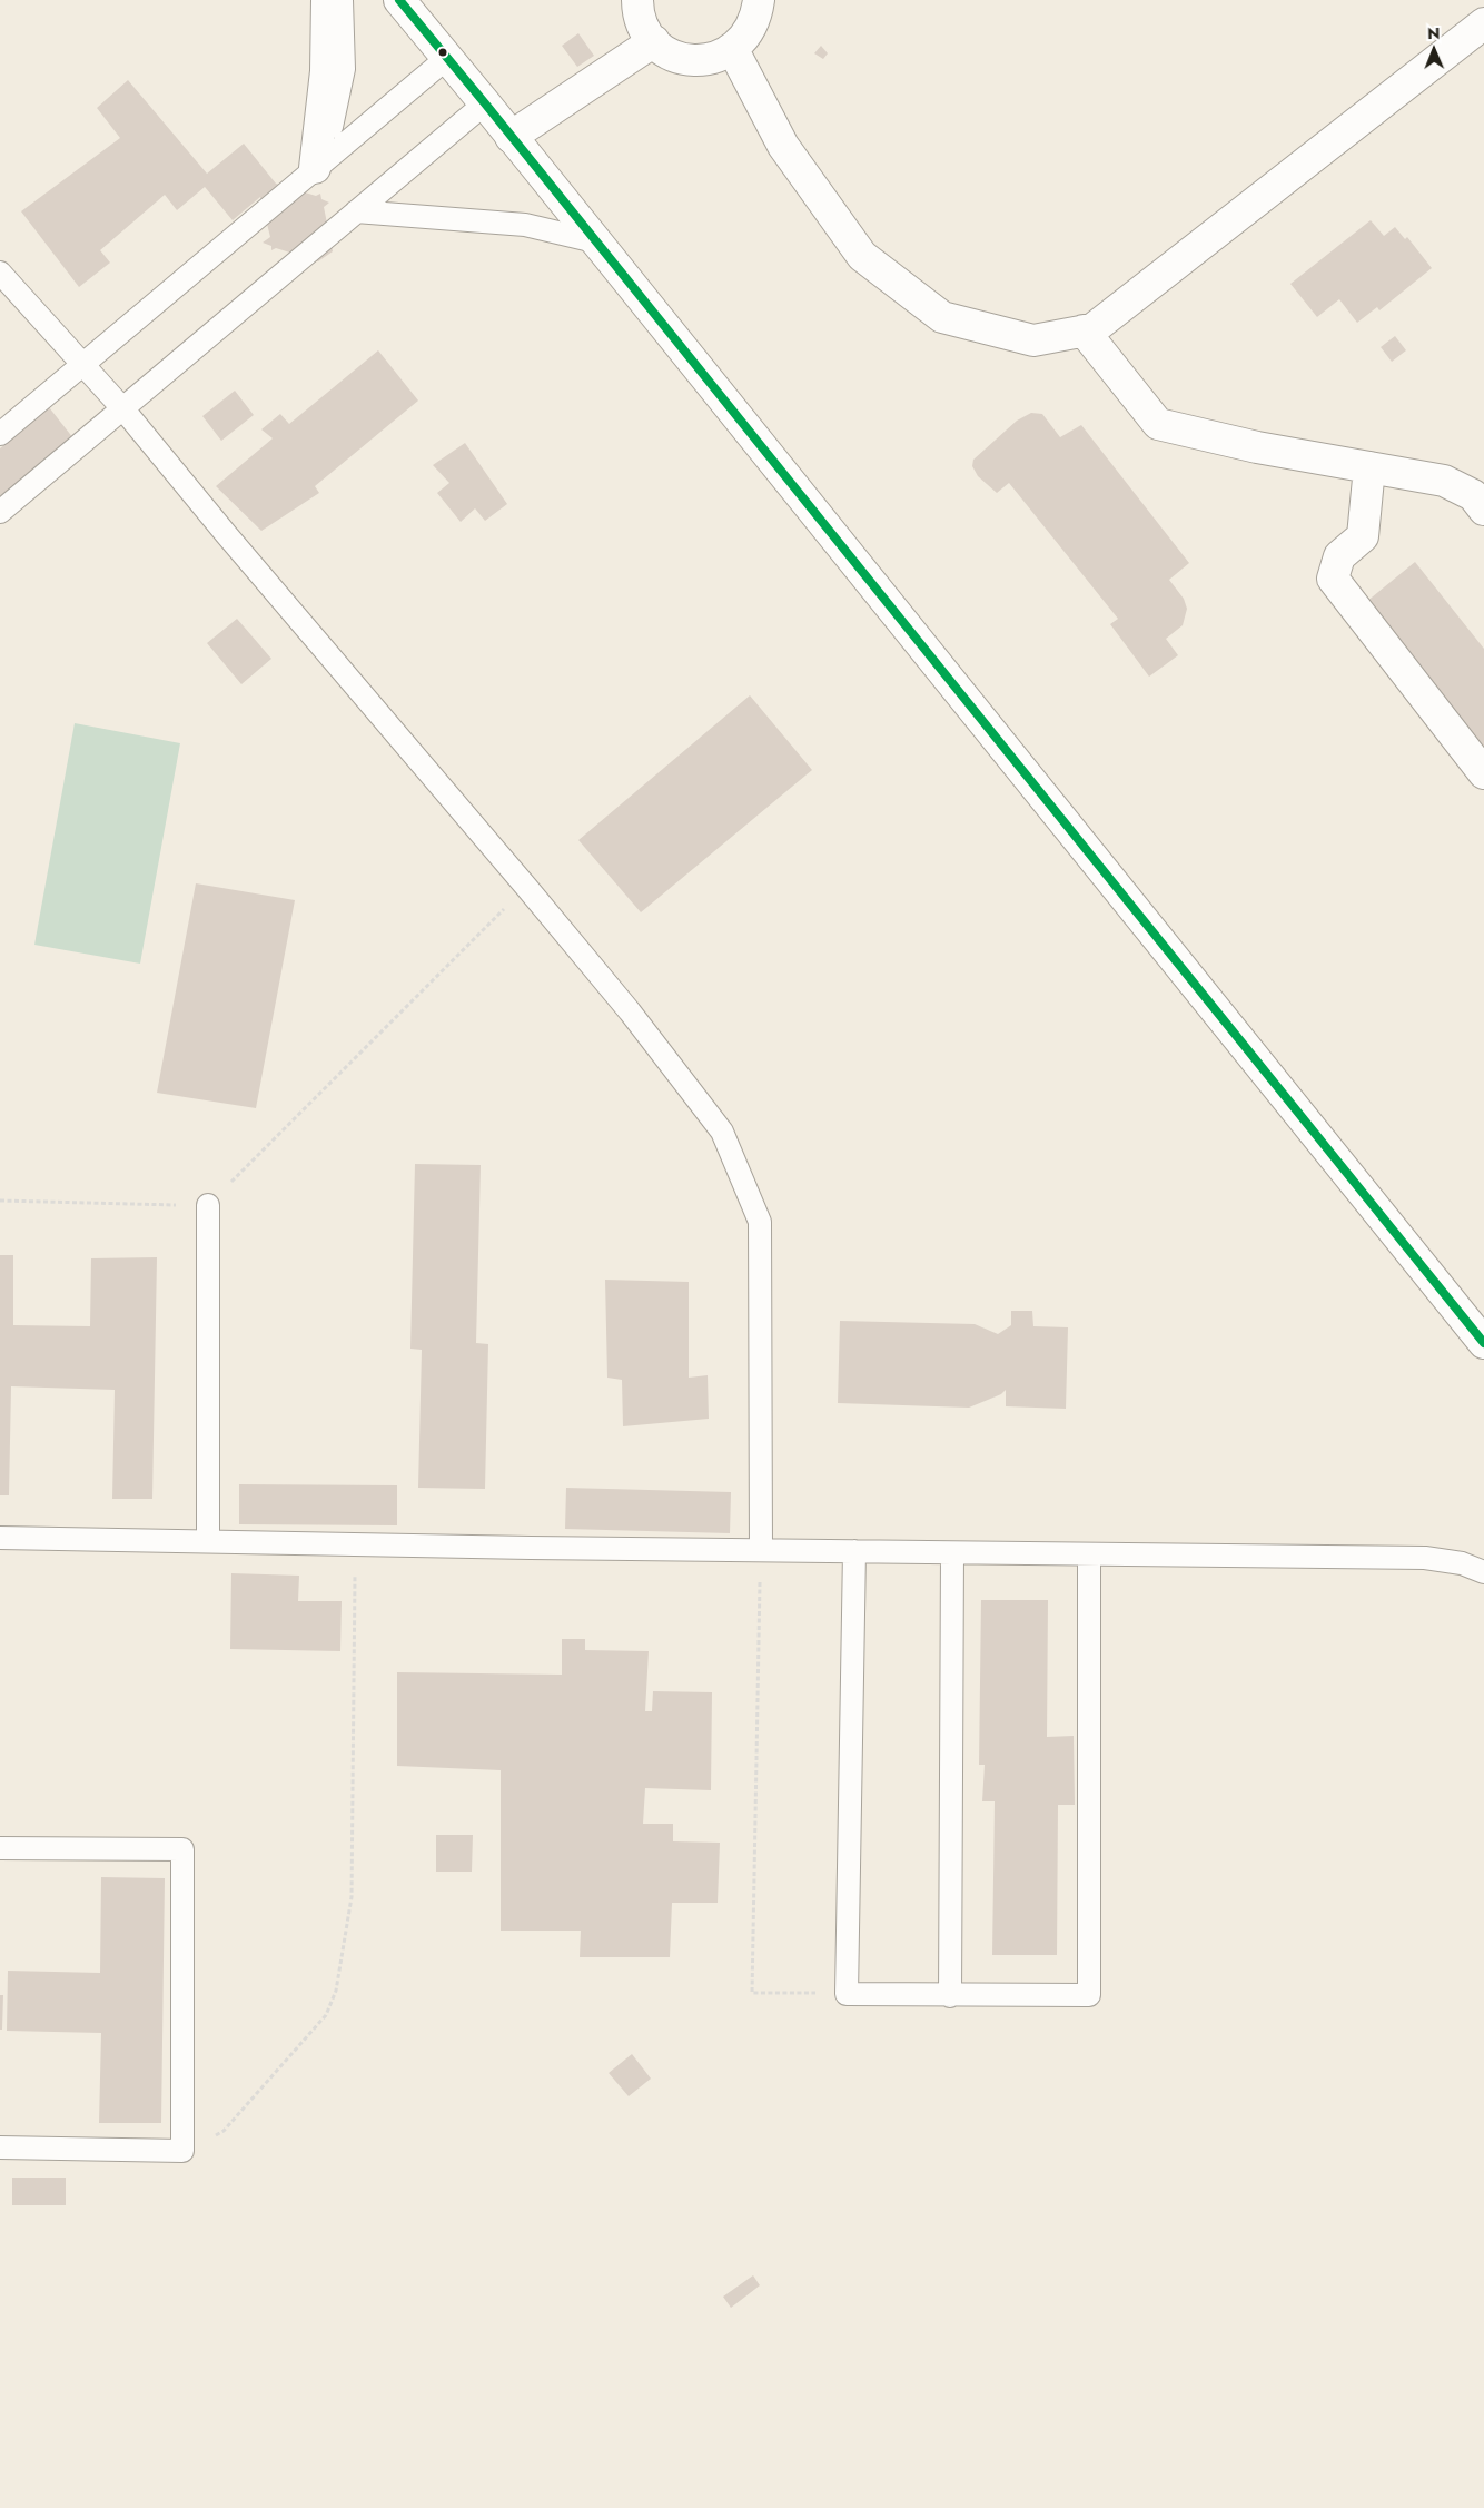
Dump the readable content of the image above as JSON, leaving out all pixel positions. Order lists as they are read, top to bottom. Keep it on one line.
{"north":"top"}
